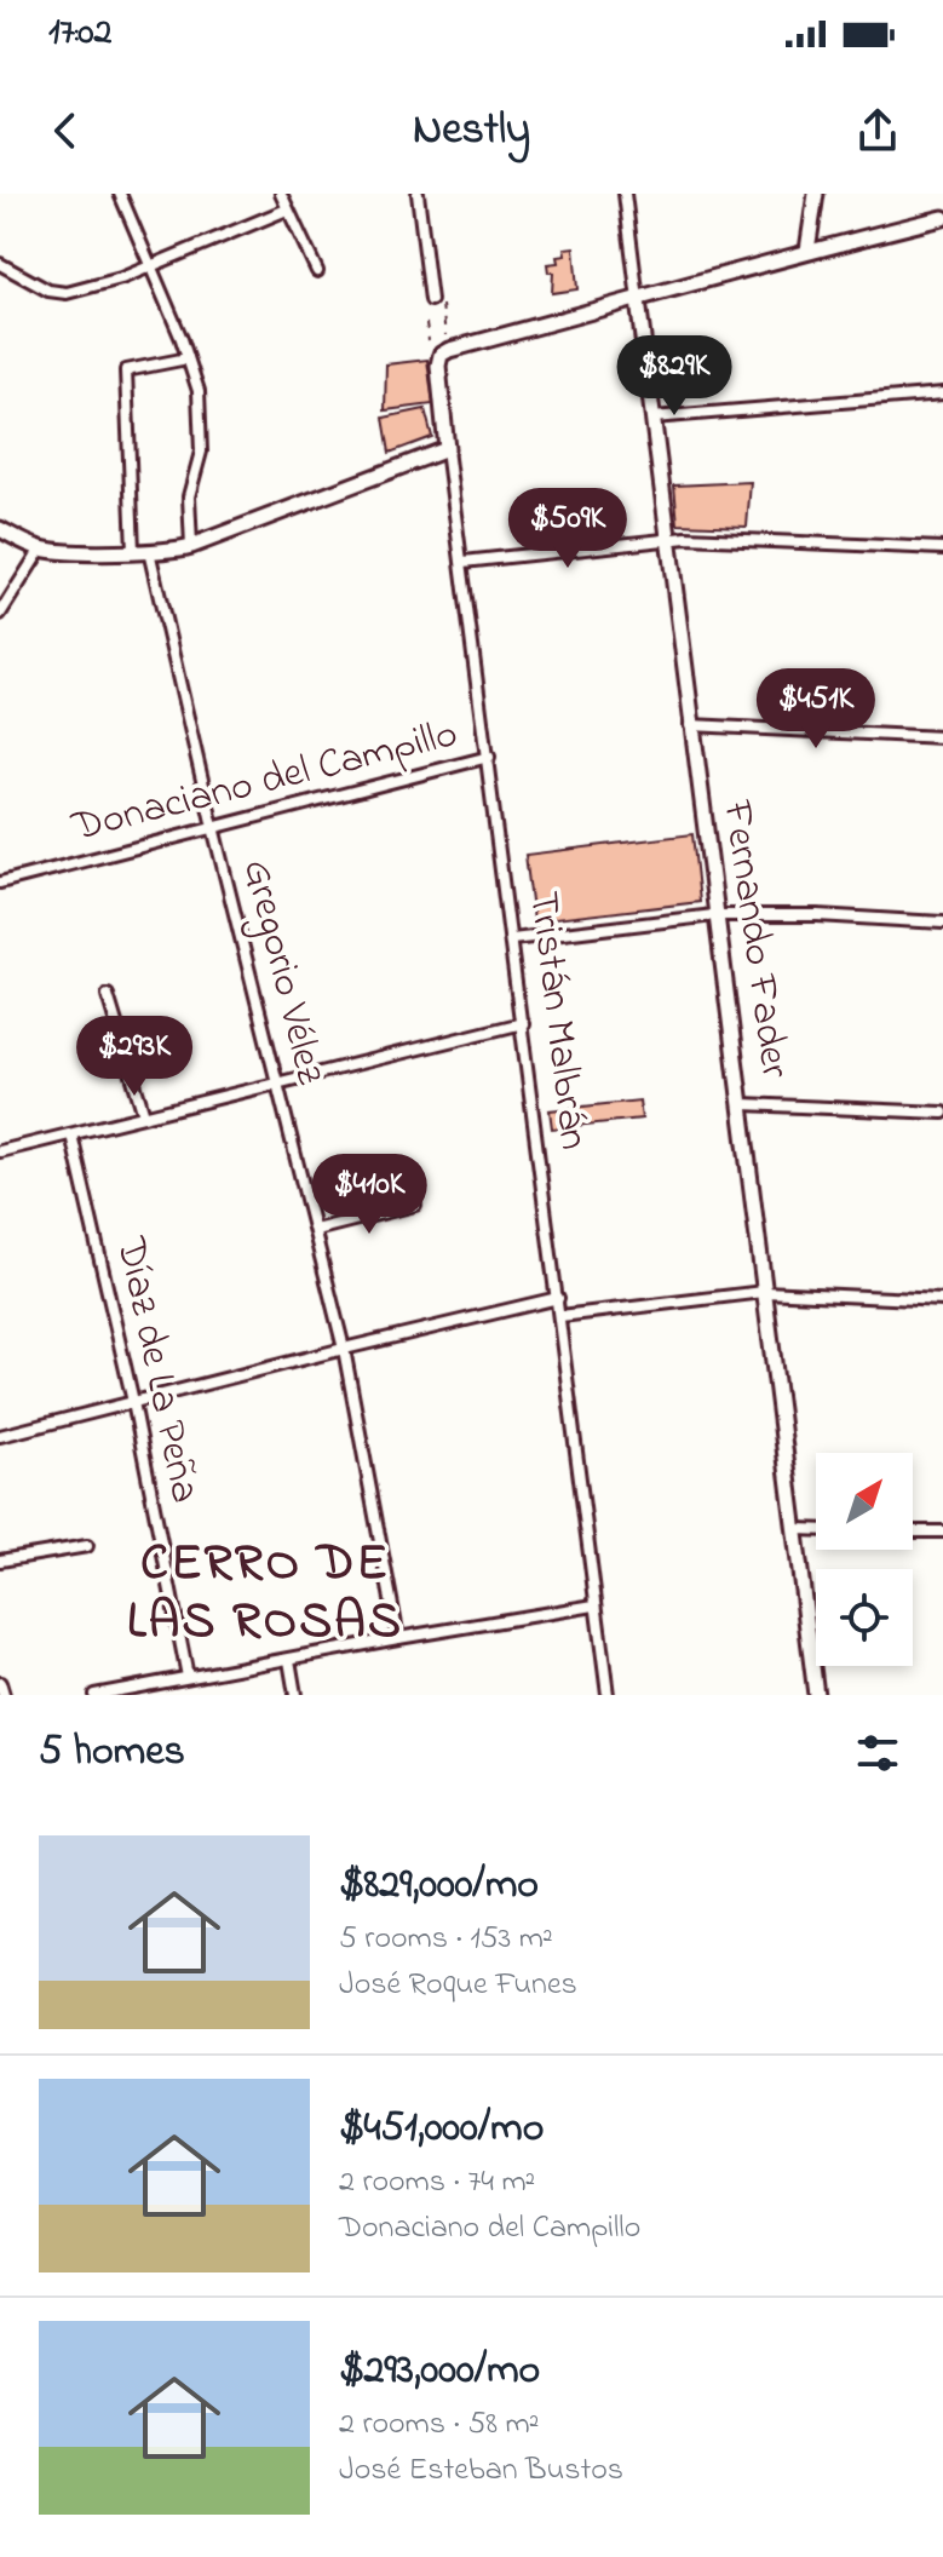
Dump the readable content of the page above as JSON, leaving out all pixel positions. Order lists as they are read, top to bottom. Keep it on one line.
{"streets":{"main road":["Fernando Fader","Tristán Malbrán"],"street":["Donaciano del Campillo","Gregorio Vélez","Díaz de La Peña"]},"crossings":[["Donaciano del Campillo","Gregorio Vélez"],["Donaciano del Campillo","Tristán Malbrán"],["Fernando Fader","Tristán Malbrán"]],"districts":["CERRO DE LAS ROSAS"],"north":"top right","page":{"status":"17:02","header":"Nestly","price":["$829K","$509K","$451K","$293K","$410K"],"heading":"5 homes","list":[{"name":"$829,000/mo","note":"5 rooms · 153 m² · José Roque Funes"},{"name":"$451,000/mo","note":"2 rooms · 74 m² · Donaciano del Campillo"},{"name":"$293,000/mo","note":"2 rooms · 58 m² · José Esteban Bustos"}]}}
